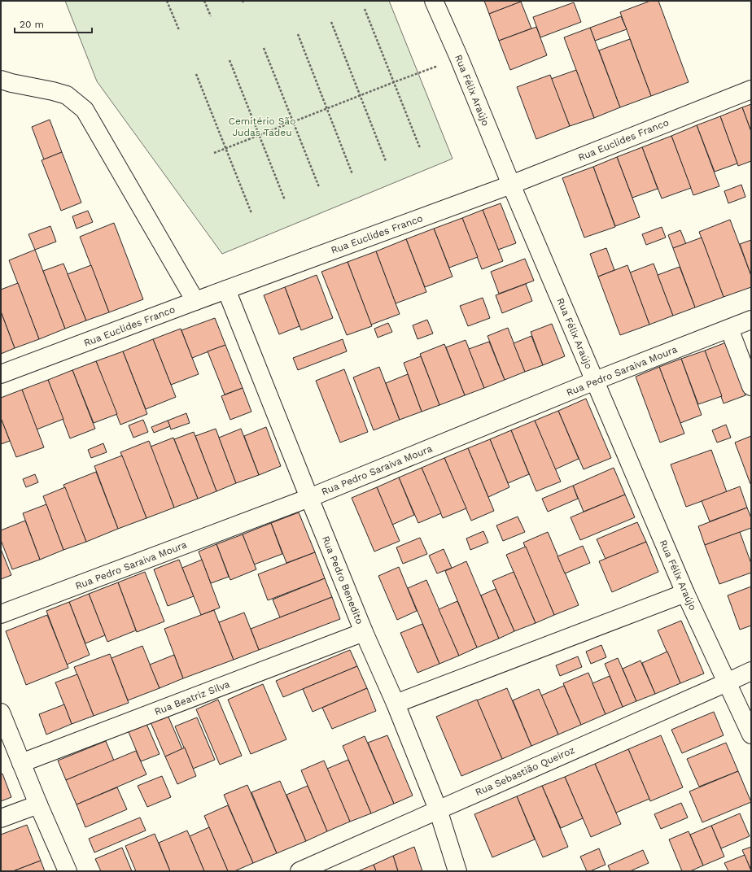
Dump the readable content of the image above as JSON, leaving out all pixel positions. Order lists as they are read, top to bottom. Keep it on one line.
{"streets":{"street":["Rua Félix Araújo","Rua Euclides Franco","Rua Pedro Saraiva Moura","Rua Pedro Benedito","Rua Beatriz Silva","Rua Sebastião Queiroz"]},"crossings":[["Rua Félix Araújo","Rua Euclides Franco"],["Rua Félix Araújo","Rua Pedro Saraiva Moura"],["Rua Félix Araújo","Rua Sebastião Queiroz"],["Rua Euclides Franco","Rua Pedro Benedito"],["Rua Pedro Saraiva Moura","Rua Pedro Benedito"],["Rua Pedro Benedito","Rua Beatriz Silva"],["Rua Pedro Benedito","Rua Sebastião Queiroz"]],"parks":["Cemitério São Judas Tadeu"],"scale_bar":"20 m"}
